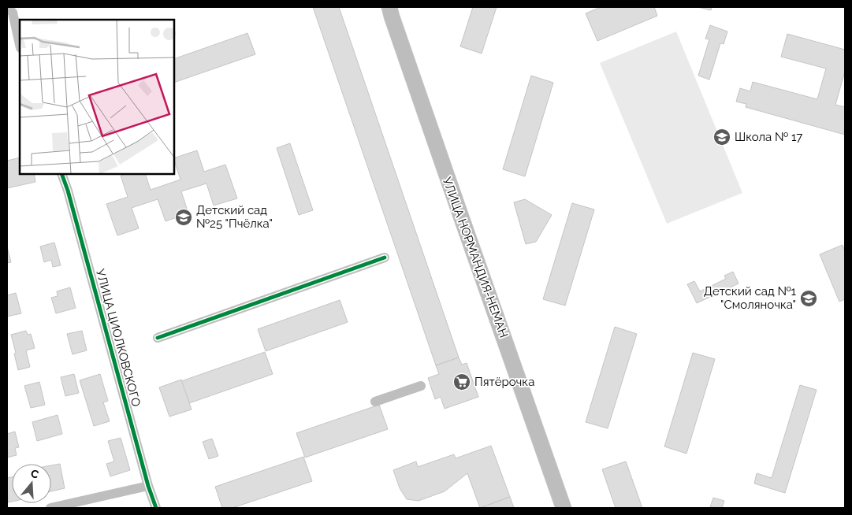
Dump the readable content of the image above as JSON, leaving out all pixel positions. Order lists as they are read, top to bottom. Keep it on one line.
{"streets":{"main road":["УЛИЦА НОРМАНДИЯ-НЕМАН"],"street":["УЛИЦА ЦИОЛКОВСКОГО"]},"places":{"school or university":["Школа № 17","Детский сад №25 \"Пчёлка\"","Детский сад №1 \"Смоляночка\""],"supermarket":["Пятёрочка"]},"north":"top"}
